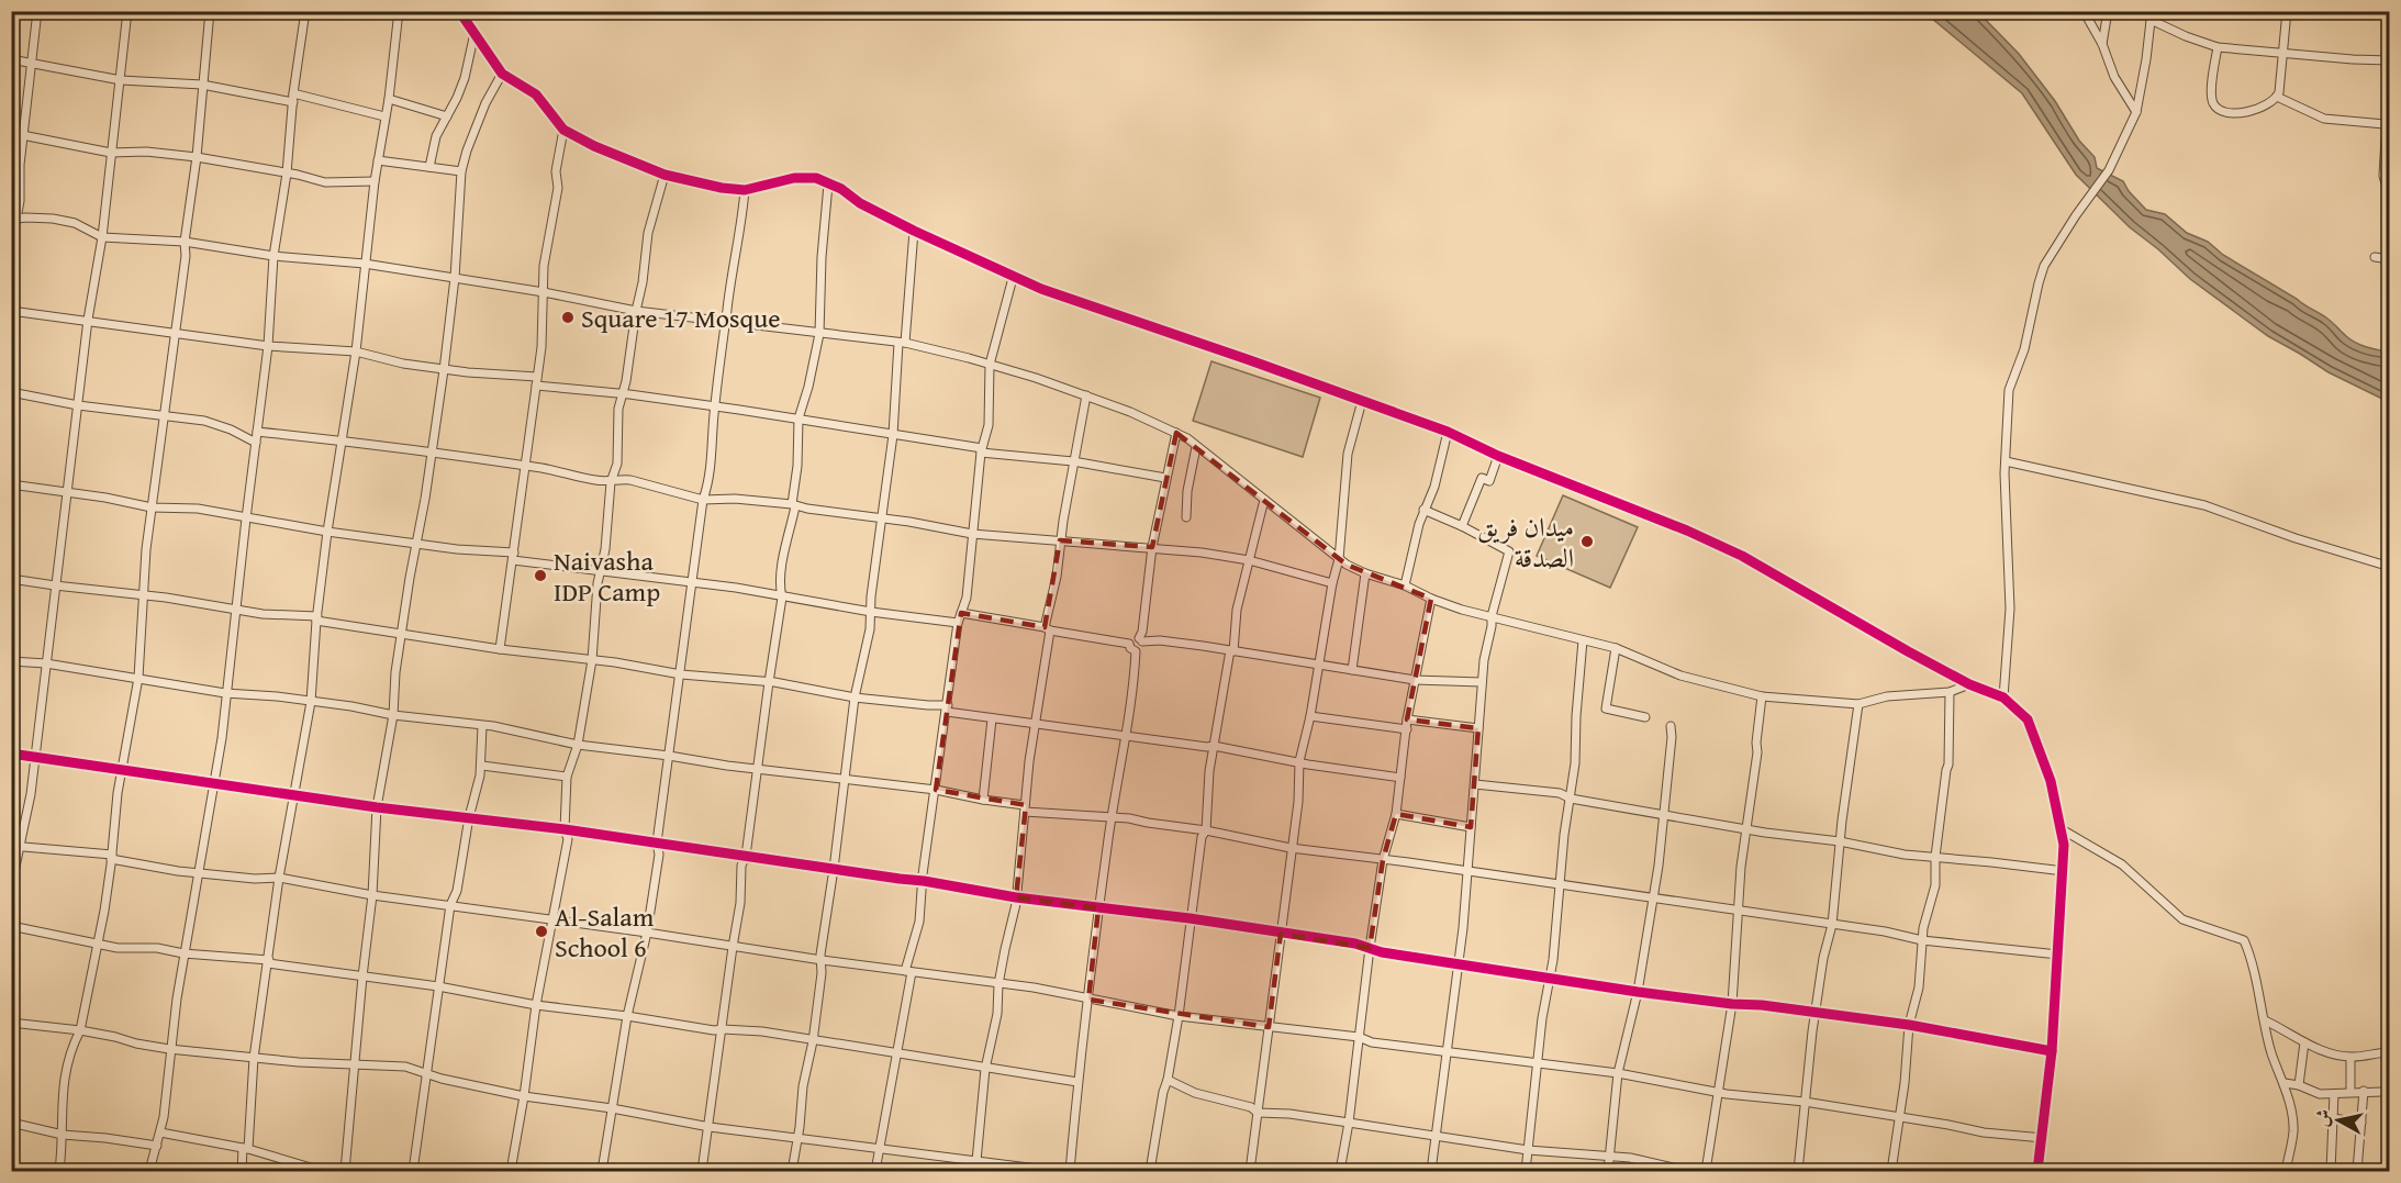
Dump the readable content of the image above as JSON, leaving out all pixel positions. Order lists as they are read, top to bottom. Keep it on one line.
{"places":["Square 17 Mosque","ميدان فريق الصدقة","Naivasha IDP Camp","Al-Salam School 6"],"north":"left"}
